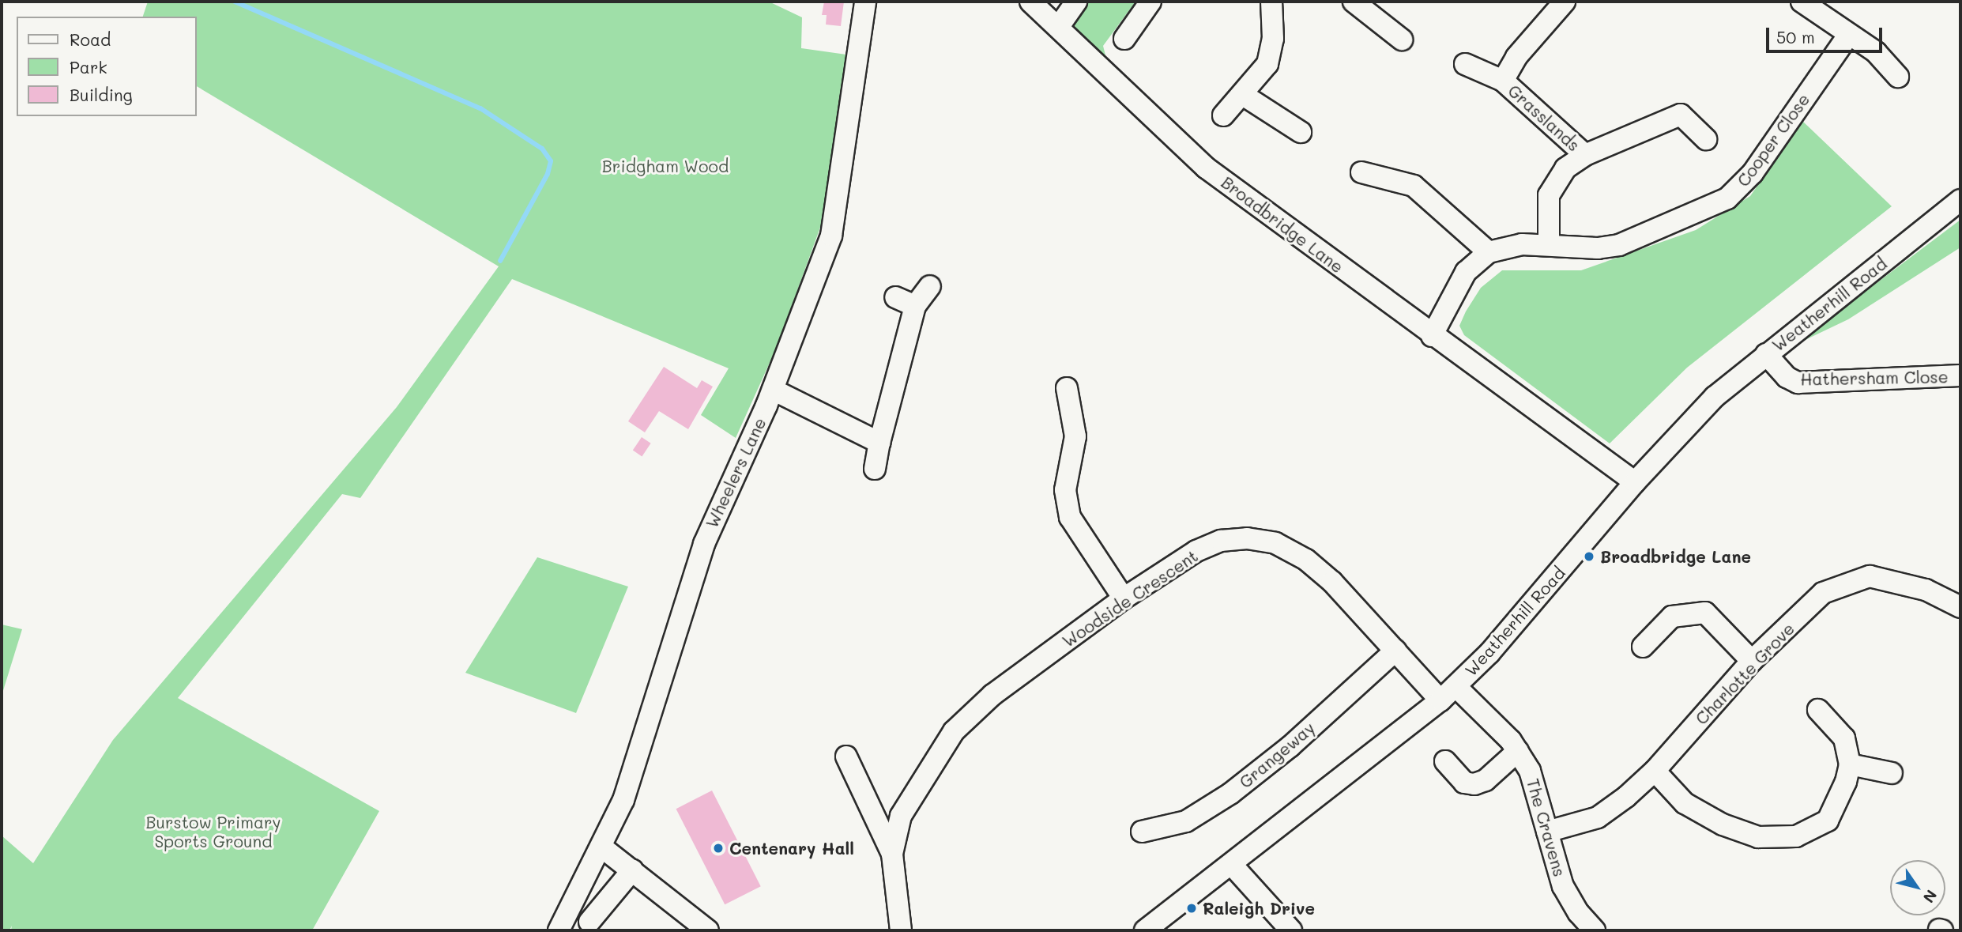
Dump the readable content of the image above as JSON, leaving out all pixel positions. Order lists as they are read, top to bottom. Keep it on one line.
{"streets":{"street":["Grasslands","Cooper Close","Broadbridge Lane","Weatherhill Road","Hathersham Close","Wheelers Lane","Woodside Crescent","Charlotte Grove","Grangeway","The Cravens"]},"crossings":[["Grasslands","Cooper Close"],["Cooper Close","Broadbridge Lane"],["Broadbridge Lane","Weatherhill Road"],["Weatherhill Road","Hathersham Close"],["Weatherhill Road","Woodside Crescent"],["Weatherhill Road","The Cravens"],["Woodside Crescent","Grangeway"],["Woodside Crescent","The Cravens"],["Charlotte Grove","The Cravens"]],"parks":["Bridgham Wood","Burstow Primary Sports Ground"],"places":["Broadbridge Lane","Centenary Hall","Raleigh Drive"],"legend":["Road","Park","Building"],"scale_bar":"50 m","north":"bottom right"}
